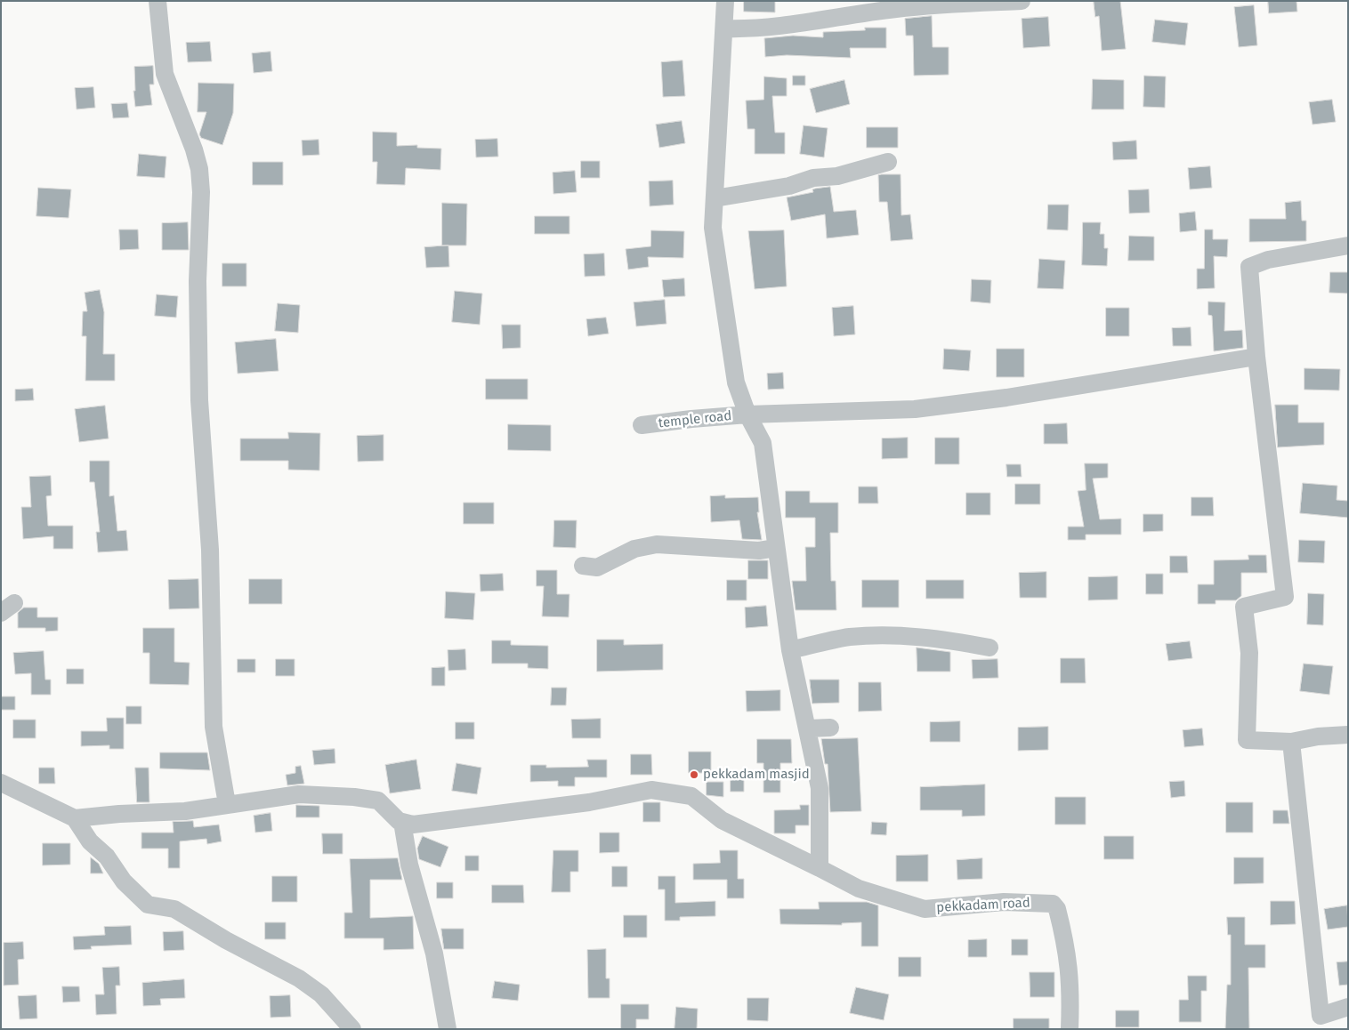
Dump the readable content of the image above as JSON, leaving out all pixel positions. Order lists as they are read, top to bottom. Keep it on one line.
{"streets":{"street":["temple road","pekkadam road"]},"places":["pekkadam masjid"]}
